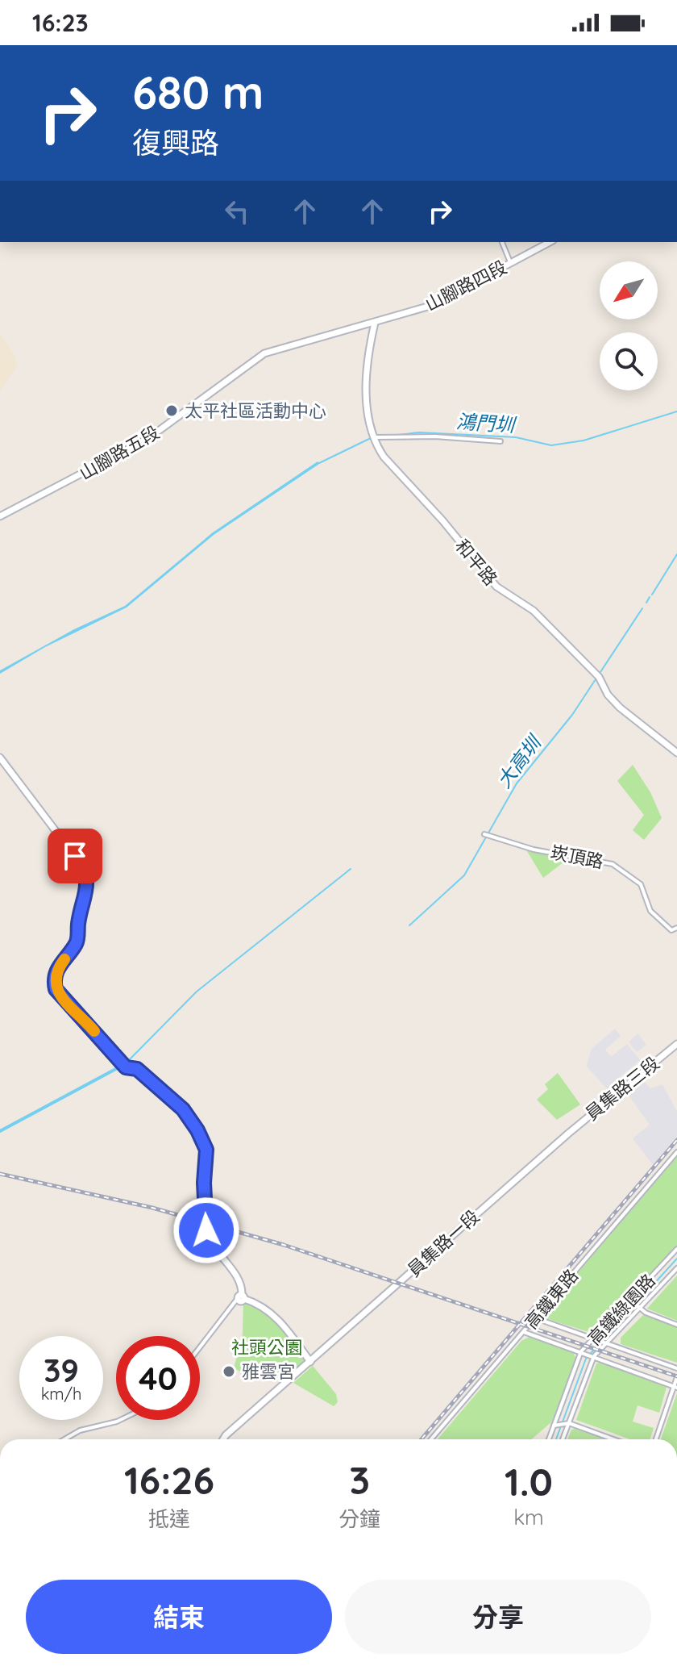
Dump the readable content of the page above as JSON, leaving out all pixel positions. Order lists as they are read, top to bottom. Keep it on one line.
{"streets":{"street":["山腳路四段","山腳路五段","和平路","崁頂路","員集路三段","員集路一段","高鐵東路","高鐵綠園路"]},"crossings":[["山腳路四段","山腳路五段"],["山腳路四段","和平路"],["山腳路五段","和平路"],["員集路三段","員集路一段"]],"water":["鴻門圳","大高圳"],"parks":["社頭公園"],"places":["太平社區活動中心","雅雲宮"],"north":"bottom left","page":{"status":"16:23","turn":["680 m","復興路"],"speed":"39 km/h","limit":"40","eta":["16:26","抵達","3","分鐘","1.0","km"],"buttons":["結束","分享"]}}
